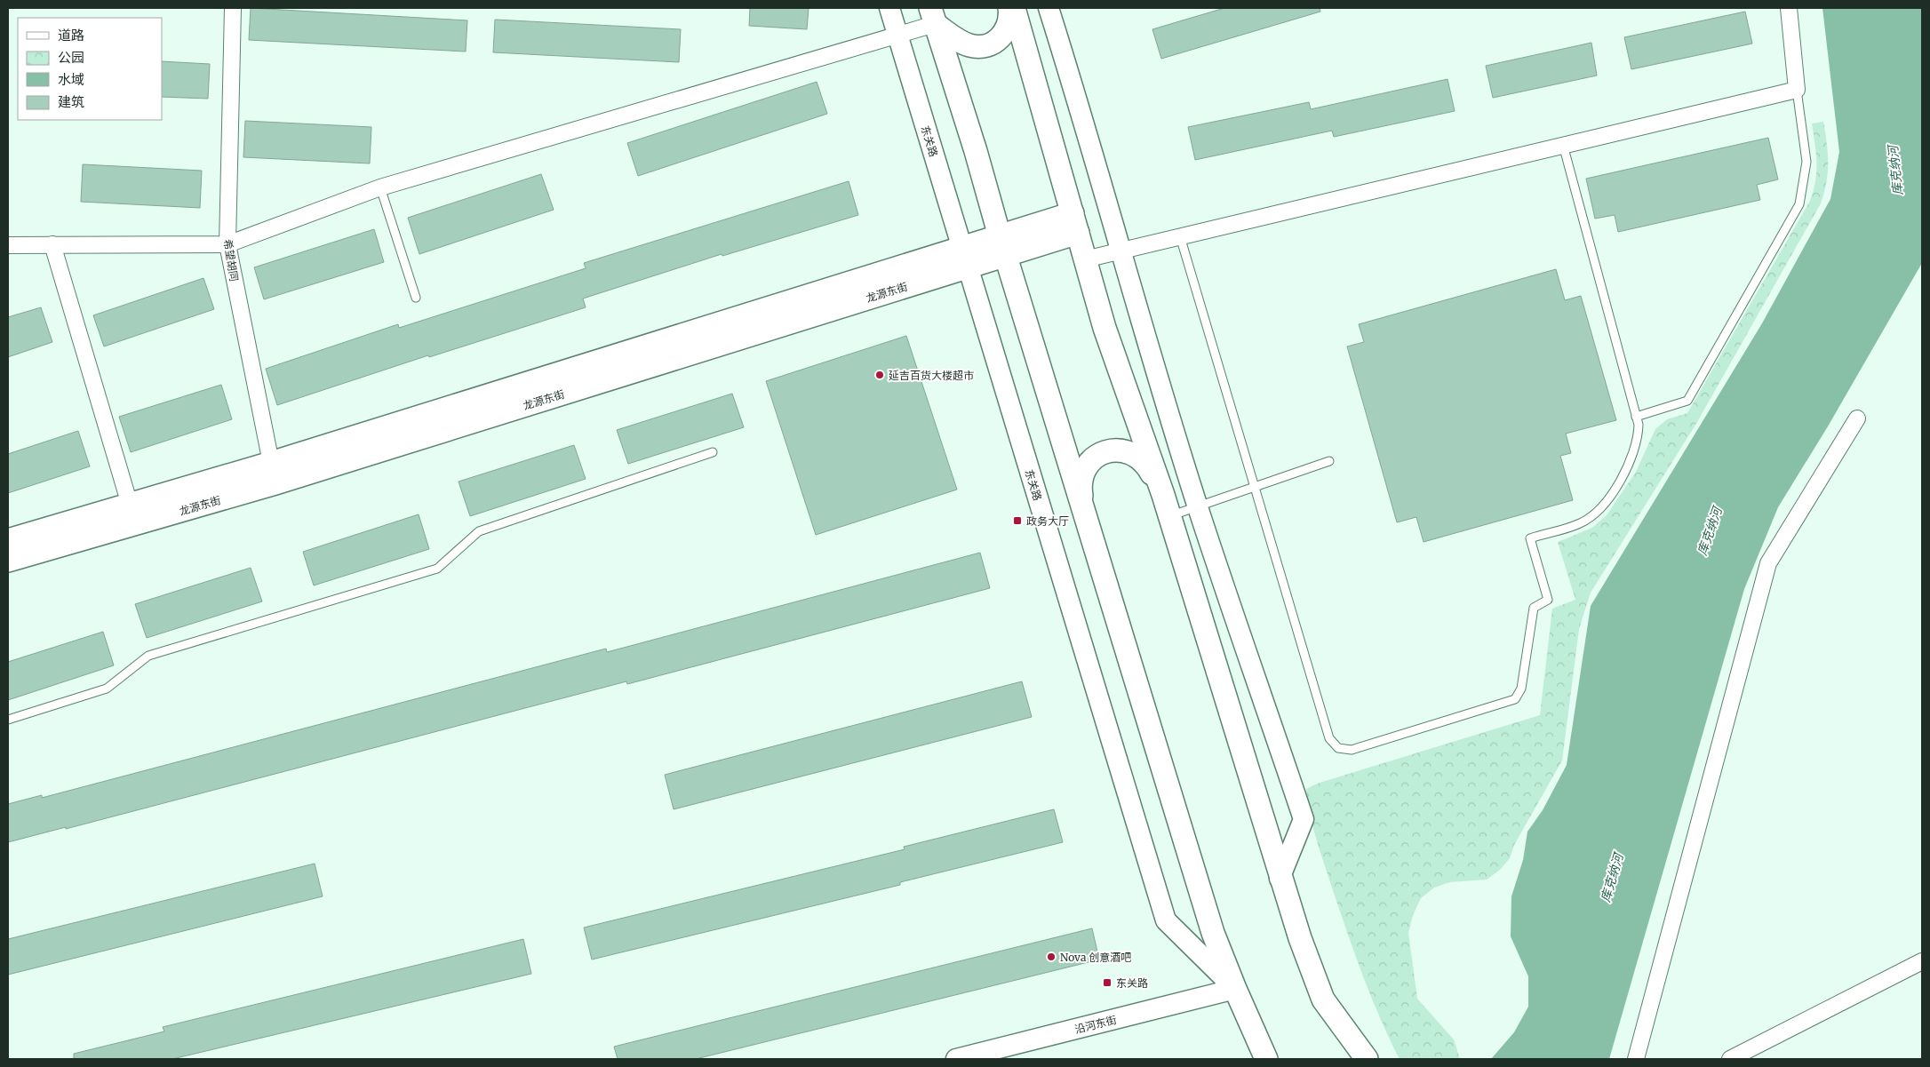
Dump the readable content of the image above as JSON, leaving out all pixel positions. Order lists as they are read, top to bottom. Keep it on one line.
{"streets":{"main road":["东关路","龙源东街"],"street":["希望胡同","沿河东街"]},"crossings":[["东关路","龙源东街"],["东关路","沿河东街"],["希望胡同","龙源东街"]],"water":["库克纳河"],"places":{"other":["延吉百货大楼超市","Nova 创意酒吧"],"transit":["政务大厅","东关路"]},"legend":["道路","公园","水域","建筑"]}
